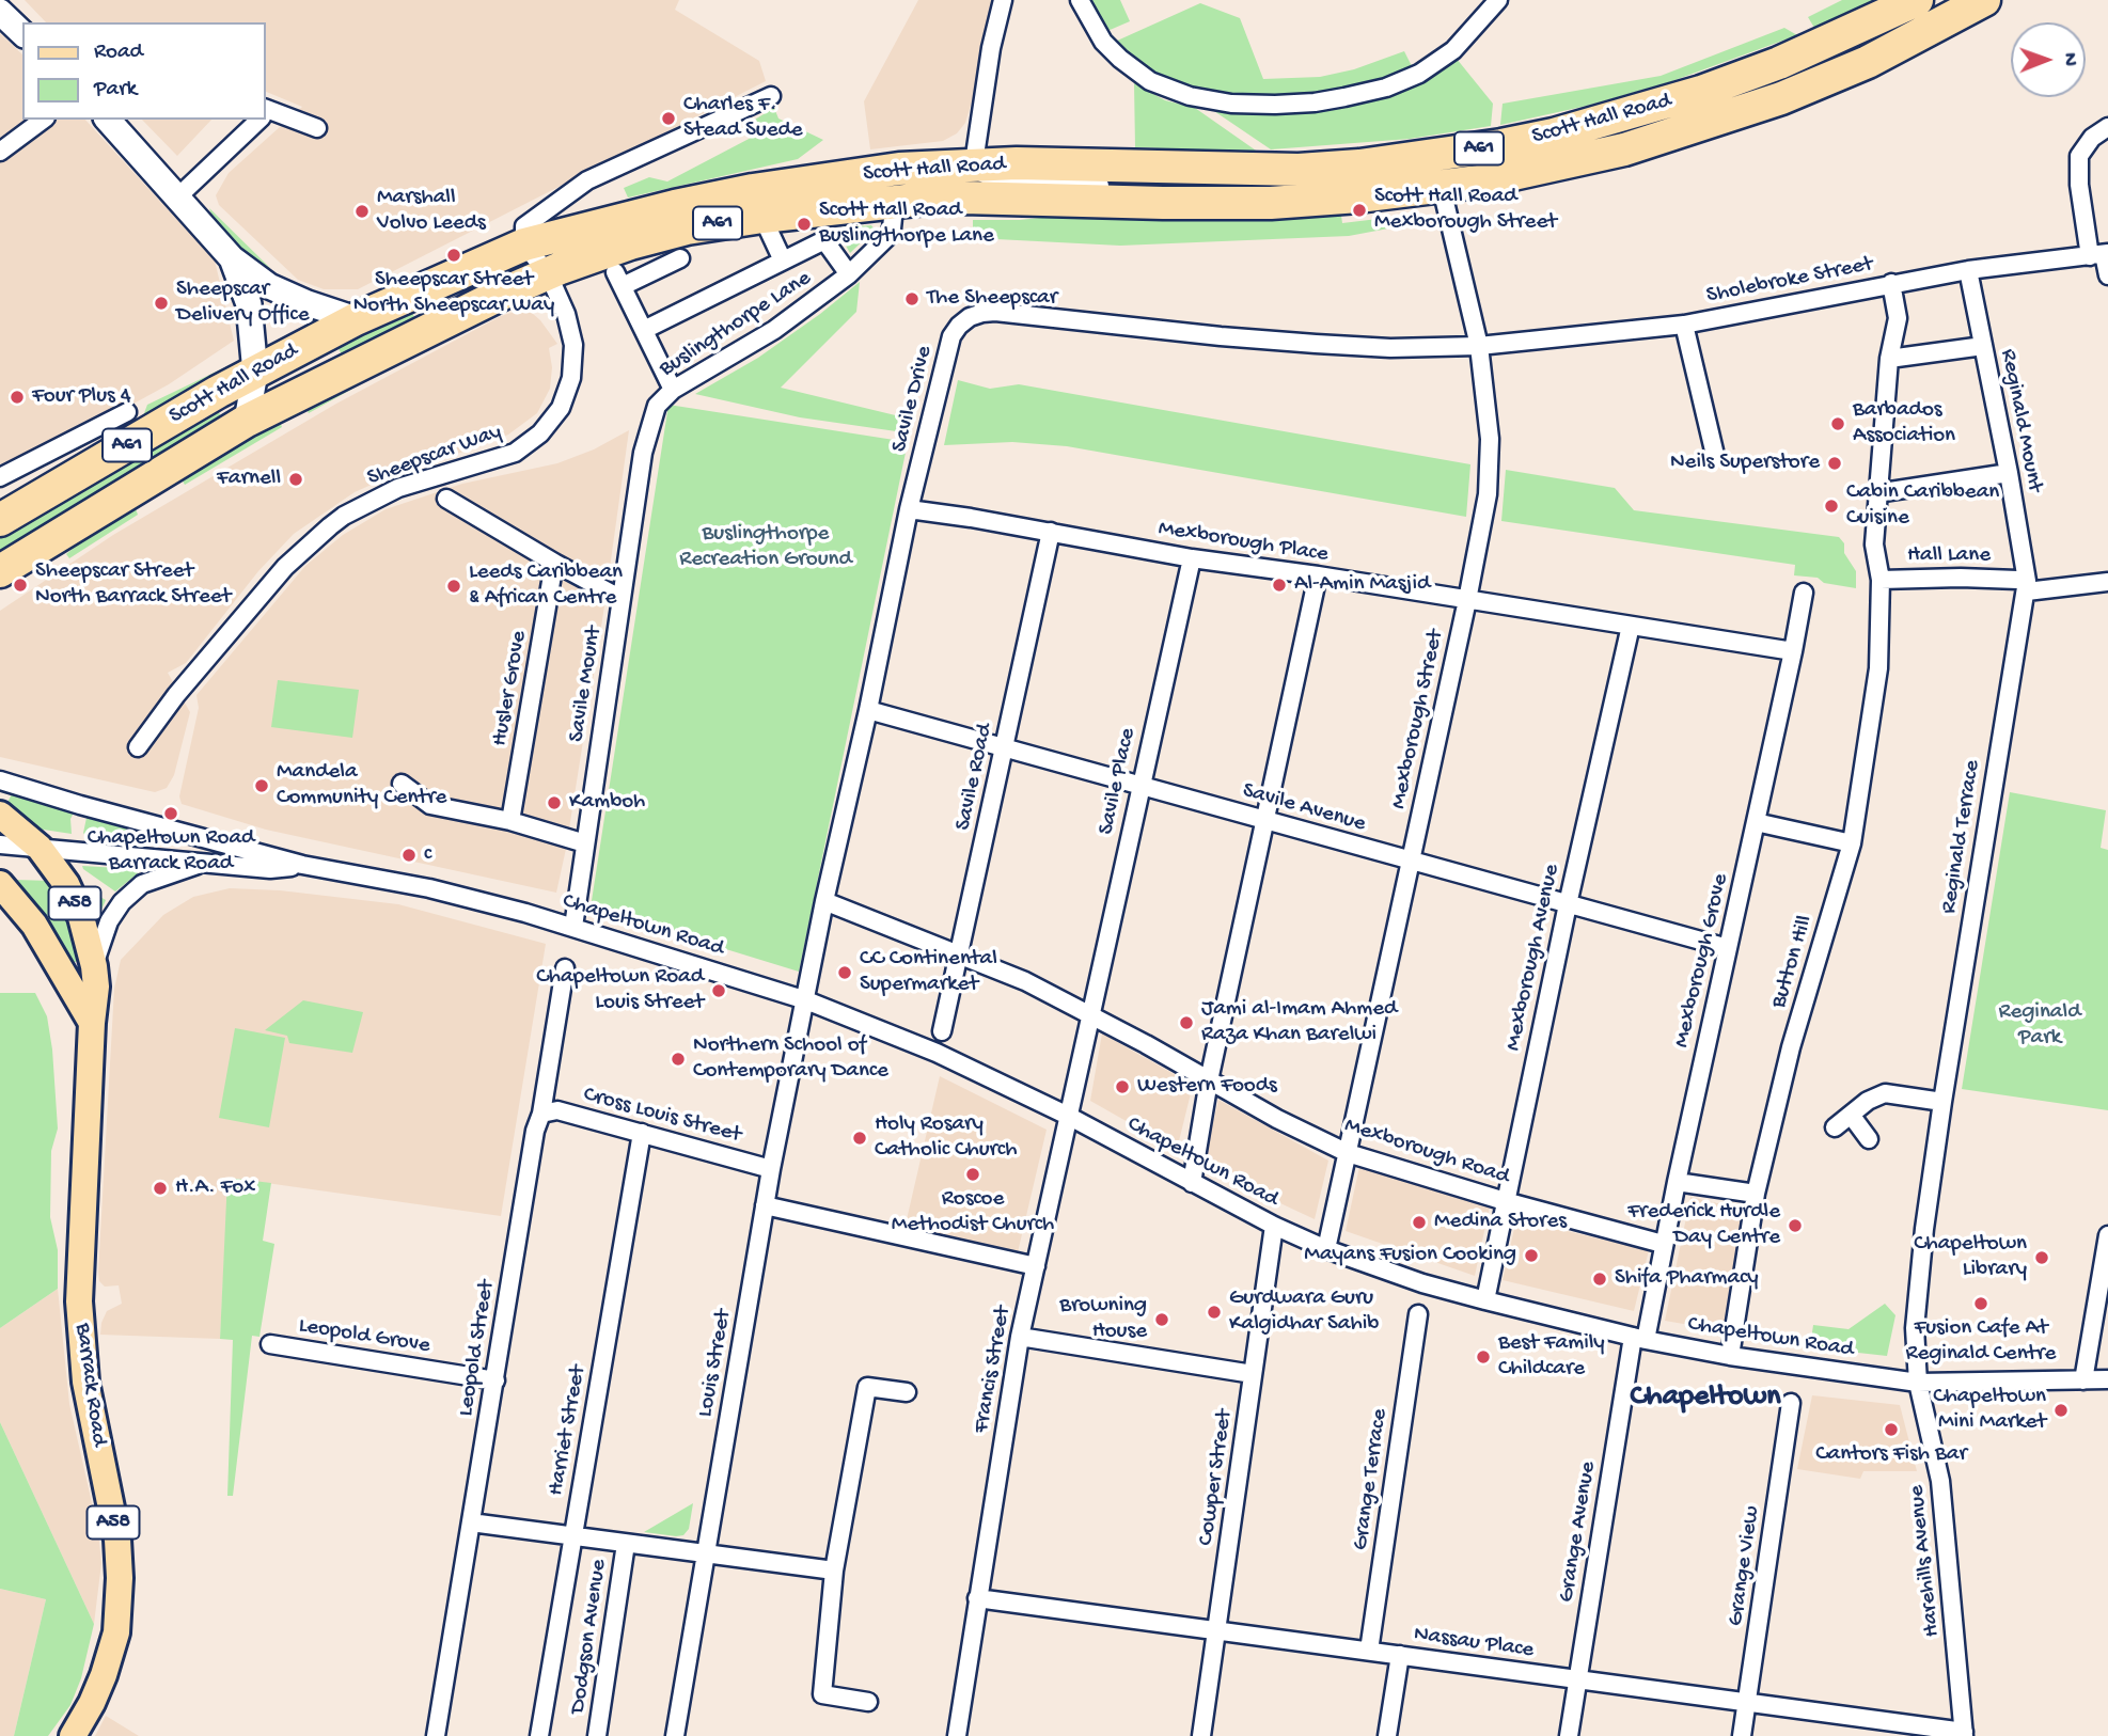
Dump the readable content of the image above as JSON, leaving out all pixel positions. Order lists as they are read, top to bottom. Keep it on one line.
{"streets":{"highway":["Scott Hall Road","A61"],"main road":["A58","Barrack Road"],"street":["Sholebroke Street","Buslingthorpe Lane","Savile Drive","Reginald Mount","Sheepscar Way","Mexborough Place","Hall Lane","Savile Mount","Husler Grove","Mexborough Street","Savile Road","Savile Place","Savile Avenue","Reginald Terrace","Chapeltown Road","Mexborough Avenue","Mexborough Grove","Button Hill","Cross Louis Street","Mexborough Road","Leopold Grove","Leopold Street","Louis Street","Francis Street","Harriet Street","Cowper Street","Grange Terrace","Grange Avenue","Harehills Avenue","Grange View","Dodgson Avenue","Nassau Place"]},"crossings":[["Scott Hall Road","Buslingthorpe Lane"],["Scott Hall Road","Sheepscar Way"],["Scott Hall Road","Mexborough Street"],["Sholebroke Street","Savile Drive"],["Sholebroke Street","Reginald Mount"],["Sholebroke Street","Mexborough Street"],["Sholebroke Street","Button Hill"],["Buslingthorpe Lane","Savile Mount"],["Savile Drive","Mexborough Place"],["Savile Drive","Mexborough Street"],["Savile Drive","Savile Avenue"],["Savile Drive","Chapeltown Road"],["Savile Drive","Mexborough Road"],["Savile Drive","Louis Street"],["Reginald Mount","Hall Lane"],["Reginald Mount","Reginald Terrace"],["Mexborough Place","Mexborough Street"],["Mexborough Place","Savile Road"],["Mexborough Place","Savile Place"],["Mexborough Place","Mexborough Avenue"],["Mexborough Place","Mexborough Grove"],["Hall Lane","Reginald Terrace"],["Hall Lane","Button Hill"],["Savile Mount","Chapeltown Road"],["Mexborough Street","Savile Avenue"],["Mexborough Street","Chapeltown Road"],["Mexborough Street","Mexborough Road"],["Savile Road","Savile Avenue"],["Savile Road","Chapeltown Road"],["Savile Road","Mexborough Road"],["Savile Place","Savile Avenue"],["Savile Place","Mexborough Road"],["Savile Place","Francis Street"],["Savile Avenue","Mexborough Avenue"],["Savile Avenue","Mexborough Grove"],["Reginald Terrace","Chapeltown Road"],["Reginald Terrace","Harehills Avenue"],["A58","Barrack Road"],["Chapeltown Road","Mexborough Avenue"],["Chapeltown Road","Mexborough Grove"],["Chapeltown Road","Button Hill"],["Chapeltown Road","Louis Street"],["Chapeltown Road","Francis Street"],["Chapeltown Road","Barrack Road"],["Chapeltown Road","Cowper Street"],["Chapeltown Road","Grange Avenue"],["Chapeltown Road","Harehills Avenue"],["Mexborough Avenue","Mexborough Road"],["Mexborough Grove","Mexborough Road"],["Mexborough Grove","Grange Avenue"],["Cross Louis Street","Leopold Street"],["Cross Louis Street","Louis Street"],["Cross Louis Street","Harriet Street"],["Mexborough Road","Francis Street"],["Leopold Grove","Leopold Street"],["Francis Street","Nassau Place"],["Cowper Street","Nassau Place"],["Grange Terrace","Nassau Place"],["Grange Avenue","Nassau Place"],["Harehills Avenue","Nassau Place"],["Grange View","Nassau Place"]],"districts":["Chapeltown"],"parks":["Buslingthorpe Recreation Ground","Reginald Park"],"places":["Charles F. Stead Suede","Scott Hall Road Mexborough Street","Marshall Volvo Leeds","Scott Hall Road Buslingthorpe Lane","Sheepscar Street North Sheepscar Way","The Sheepscar","Sheepscar Delivery Office","Four Plus 4","Barbados Association","Neils Superstore","Farnell","Cabin Caribbean Cuisine","Sheepscar Street North Barrack Street","Al-Amin Masjid","Leeds Caribbean & African Centre","Mandela Community Centre","Kamboh","Chapeltown Road Barrack Road","c","CC Continental Supermarket","Chapeltown Road Louis Street","Jami al-Imam Ahmed Raza Khan Barelwi","Northern School of Contemporary Dance","Western Foods","Holy Rosary Catholic Church","Roscoe Methodist Church","H.A. Fox","Medina Stores","Frederick Hurdle Day Centre","Mayans Fusion Cooking","Chapeltown Library","Shifa Pharmacy","Fusion Cafe At Reginald Centre","Gurdwara Guru Kalgidhar Sahib","Browning House","Best Family Childcare","Chapeltown Mini Market","Cantors Fish Bar"],"legend":["Road","Park"],"north":"right"}
